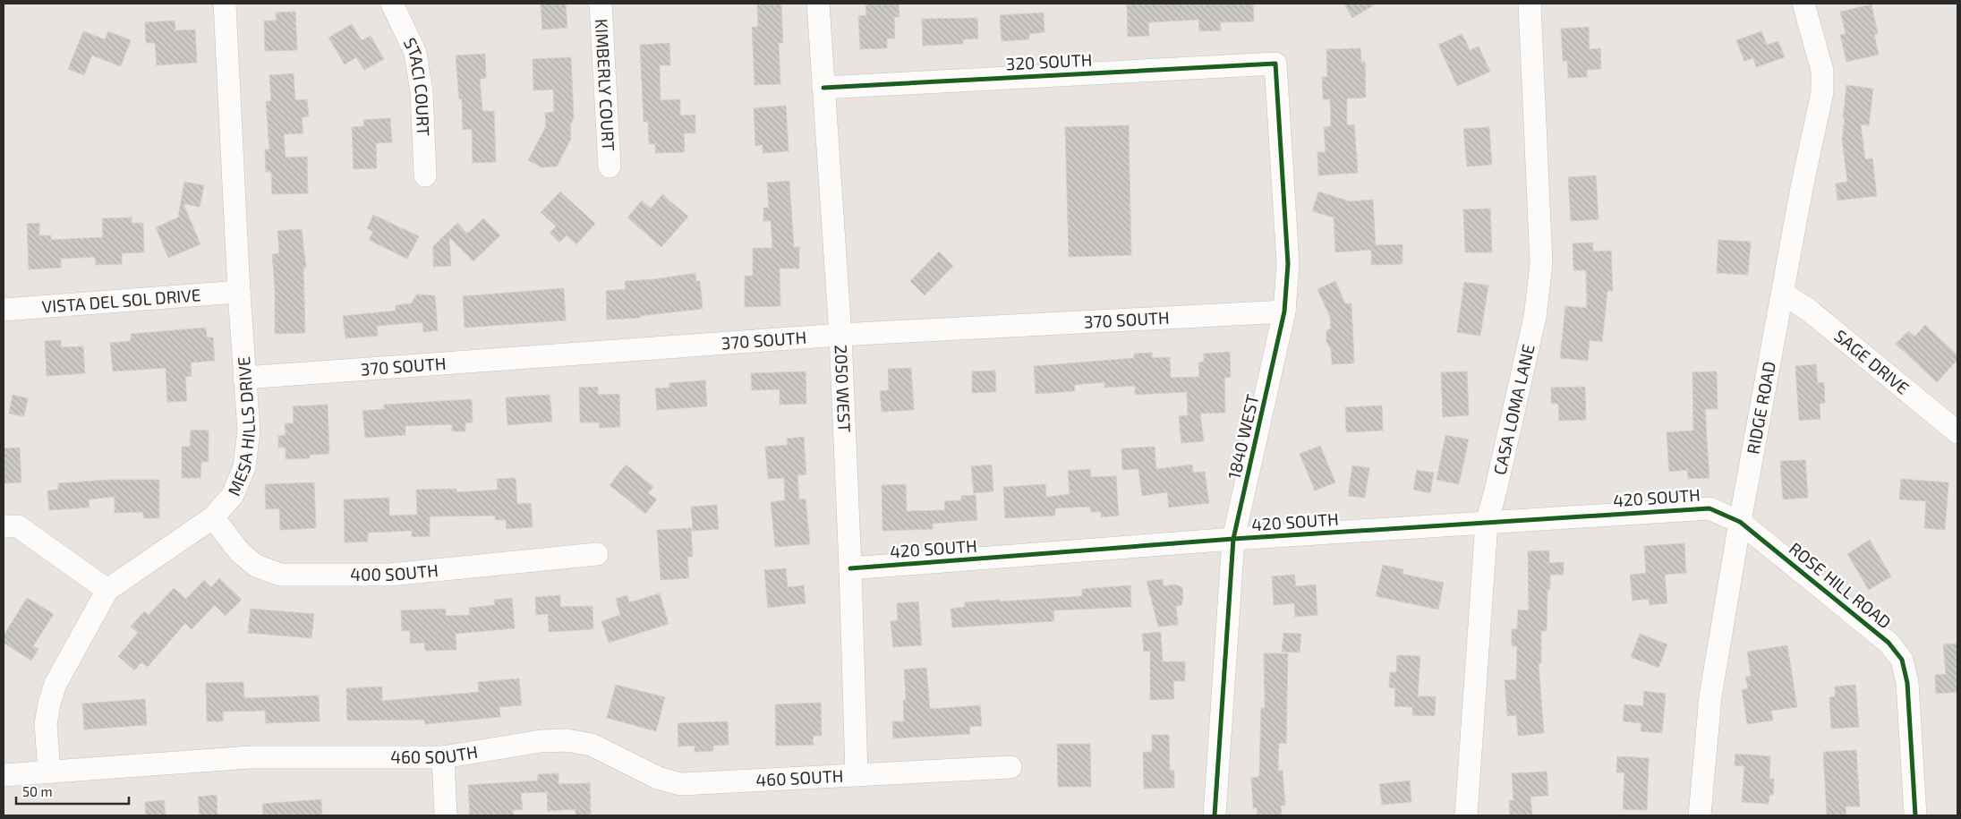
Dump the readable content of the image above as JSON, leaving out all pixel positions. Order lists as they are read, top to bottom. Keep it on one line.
{"streets":{"street":["320 SOUTH","KIMBERLY COURT","STACI COURT","VISTA DEL SOL DRIVE","370 SOUTH","SAGE DRIVE","2050 WEST","RIDGE ROAD","CASA LOMA LANE","MESA HILLS DRIVE","1840 WEST","420 SOUTH","400 SOUTH","ROSE HILL ROAD","460 SOUTH"]},"crossings":[["320 SOUTH","2050 WEST"],["320 SOUTH","1840 WEST"],["VISTA DEL SOL DRIVE","MESA HILLS DRIVE"],["370 SOUTH","2050 WEST"],["370 SOUTH","MESA HILLS DRIVE"],["370 SOUTH","1840 WEST"],["SAGE DRIVE","RIDGE ROAD"],["2050 WEST","420 SOUTH"],["2050 WEST","460 SOUTH"],["RIDGE ROAD","420 SOUTH"],["RIDGE ROAD","ROSE HILL ROAD"],["CASA LOMA LANE","420 SOUTH"],["MESA HILLS DRIVE","400 SOUTH"],["MESA HILLS DRIVE","460 SOUTH"],["1840 WEST","420 SOUTH"],["420 SOUTH","ROSE HILL ROAD"]],"scale_bar":"50 m"}
